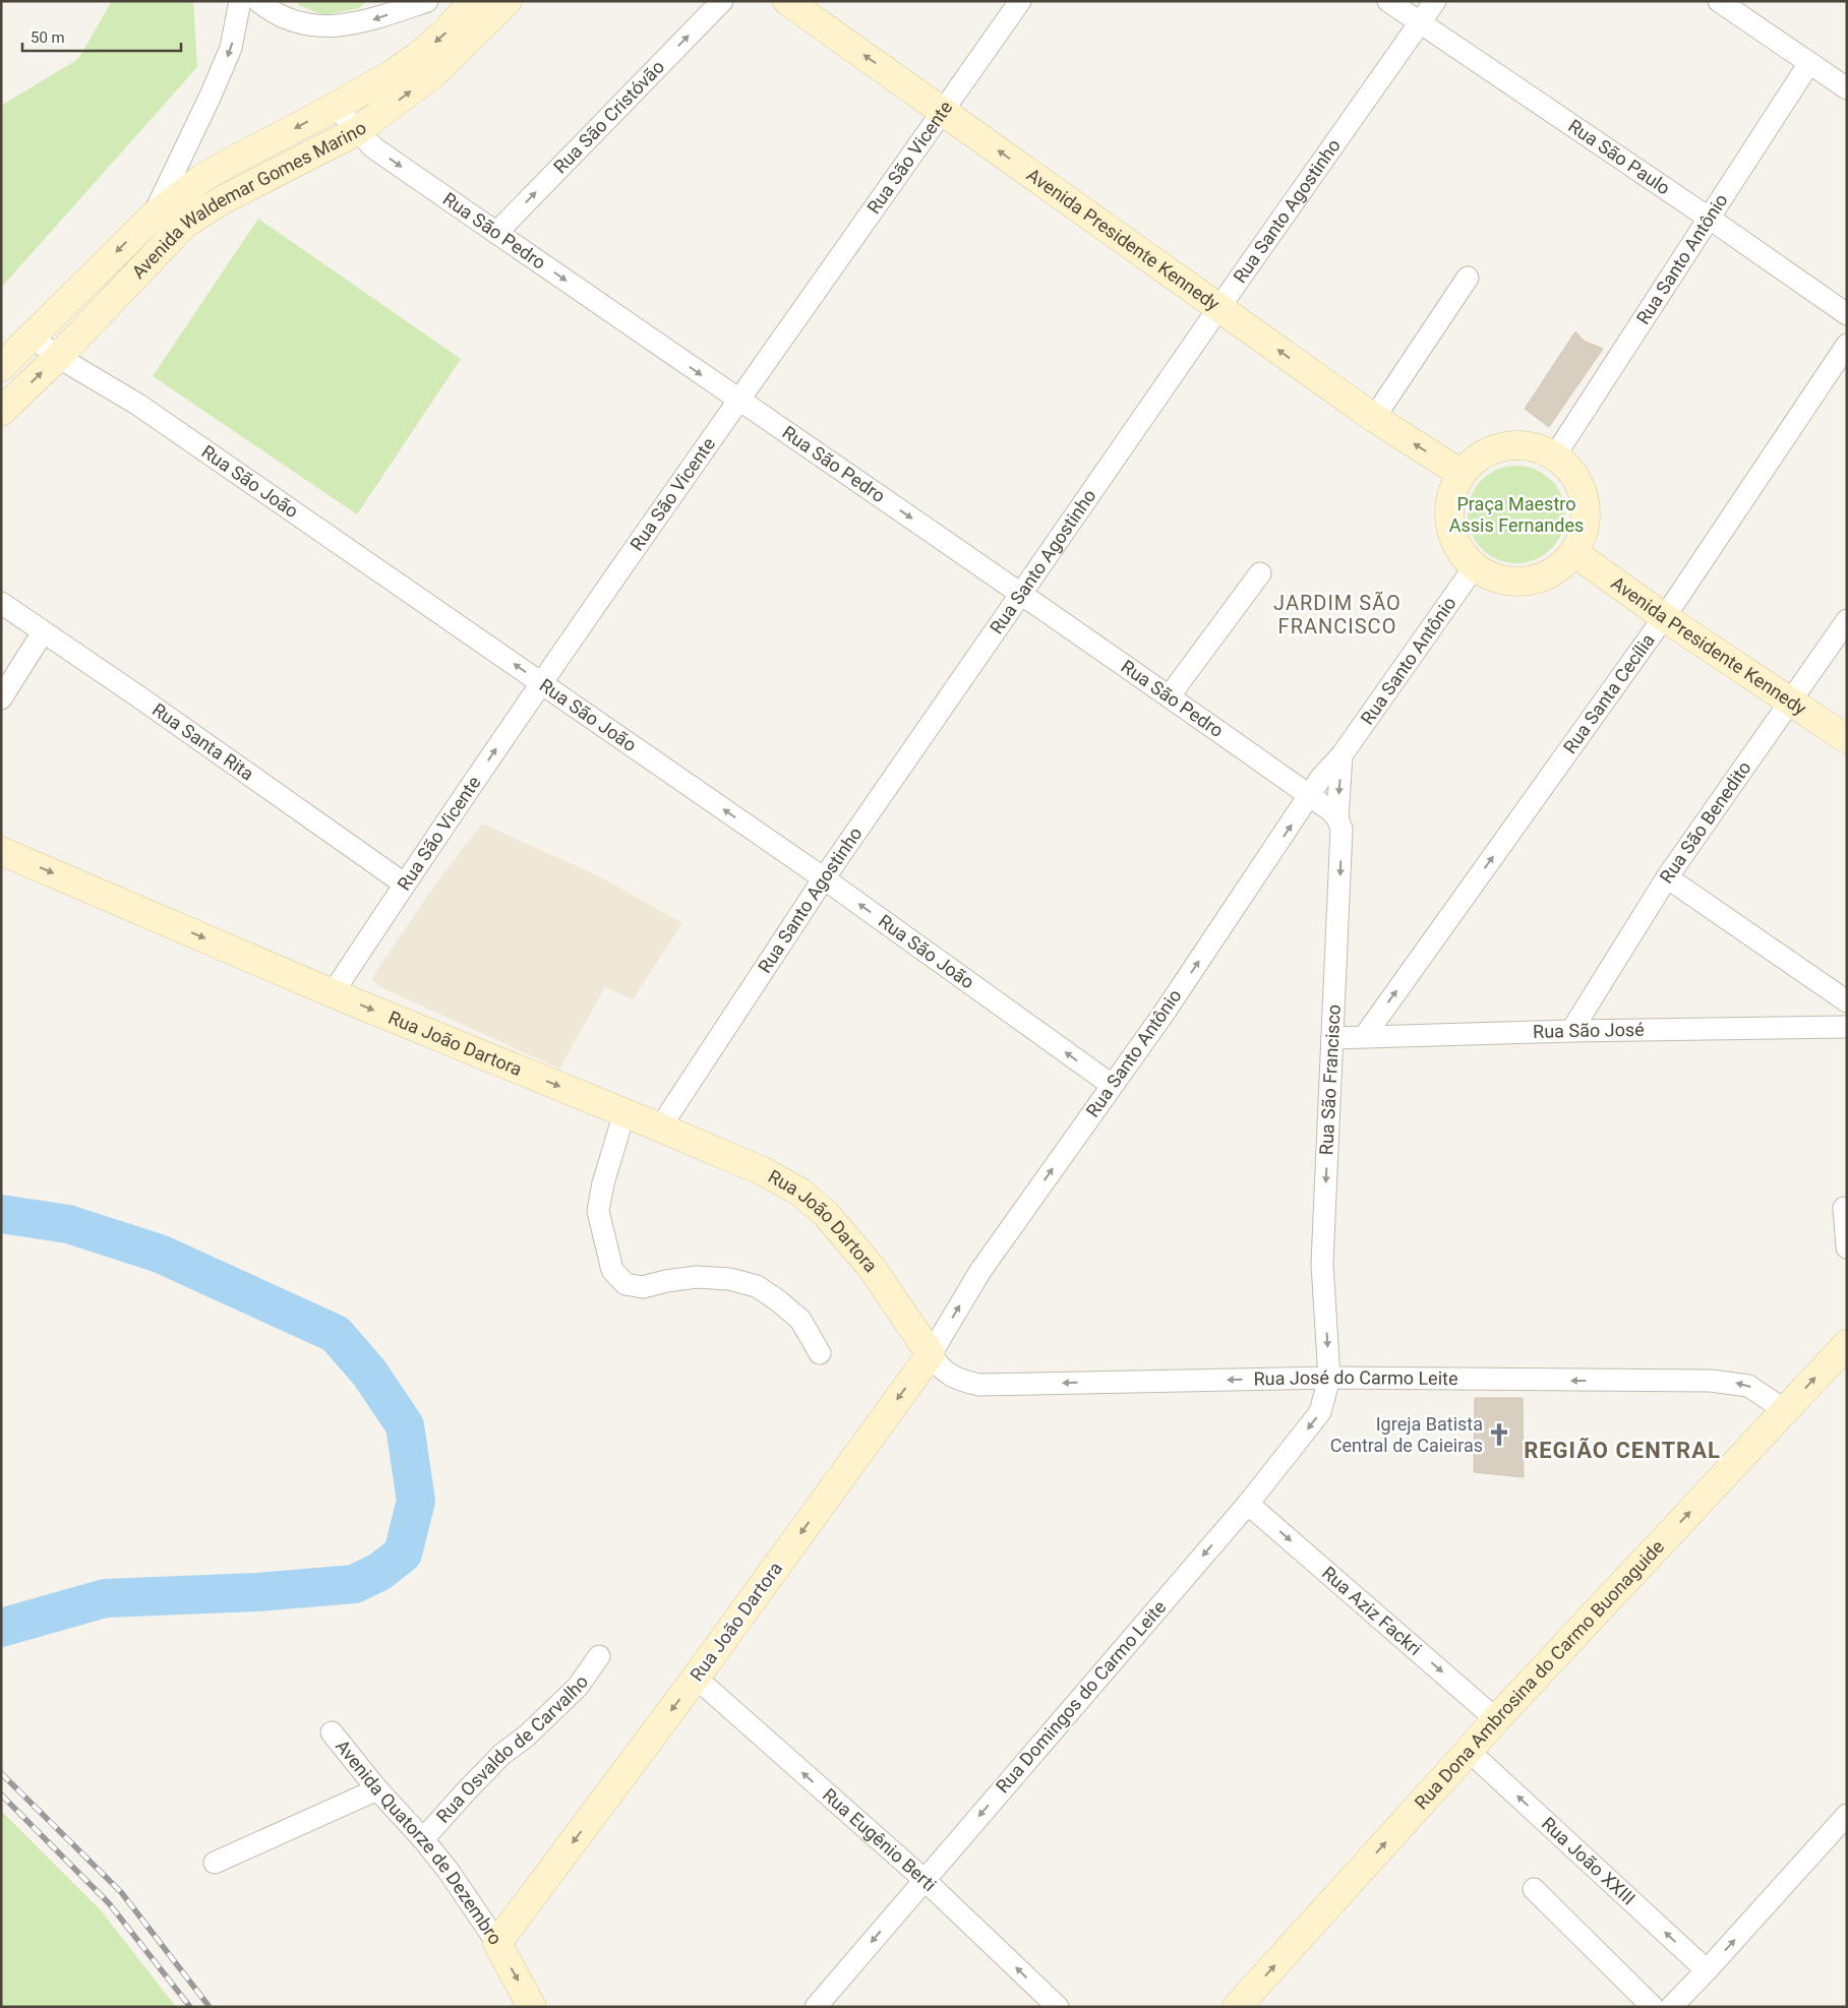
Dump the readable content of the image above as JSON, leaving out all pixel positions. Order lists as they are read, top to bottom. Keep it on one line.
{"streets":{"street":["Rua São Cristóvão","Rua São Vicente","Rua São Paulo","Avenida Waldemar Gomes Marino","Rua Santo Agostinho","Rua São Pedro","Avenida Presidente Kennedy","Rua Santo Antônio","Rua São João","Rua Santa Cecília","Rua Santa Rita","Rua São Benedito","Rua São José","Rua João Dartora","Rua São Francisco","Rua José do Carmo Leite","Rua Aziz Fackri","Rua Dona Ambrosina do Carmo Buonaguide","Rua Domingos do Carmo Leite","Rua Osvaldo de Carvalho","Rua Eugênio Berti","Avenida Quatorze de Dezembro","Rua João XXIII"]},"crossings":[["Rua São Cristóvão","Rua São Pedro"],["Rua São Vicente","Rua São Pedro"],["Rua São Vicente","Avenida Presidente Kennedy"],["Rua São Vicente","Rua São João"],["Rua São Vicente","Rua Santa Rita"],["Rua São Vicente","Rua João Dartora"],["Rua São Paulo","Rua Santo Agostinho"],["Rua São Paulo","Rua Santo Antônio"],["Avenida Waldemar Gomes Marino","Rua São Pedro"],["Avenida Waldemar Gomes Marino","Rua São João"],["Rua Santo Agostinho","Rua São Pedro"],["Rua Santo Agostinho","Avenida Presidente Kennedy"],["Rua Santo Agostinho","Rua São João"],["Rua Santo Agostinho","Rua João Dartora"],["Rua São Pedro","Rua Santo Antônio"],["Avenida Presidente Kennedy","Rua Santo Antônio"],["Avenida Presidente Kennedy","Rua Santa Cecília"],["Avenida Presidente Kennedy","Rua São Benedito"],["Rua Santo Antônio","Rua São João"],["Rua Santo Antônio","Rua João Dartora"],["Rua Santo Antônio","Rua José do Carmo Leite"],["Rua Santa Cecília","Rua São José"],["Rua São Benedito","Rua São José"],["Rua São José","Rua São Francisco"],["Rua João Dartora","Rua José do Carmo Leite"],["Rua João Dartora","Rua Eugênio Berti"],["Rua João Dartora","Avenida Quatorze de Dezembro"],["Rua São Francisco","Rua José do Carmo Leite"],["Rua São Francisco","Rua Domingos do Carmo Leite"],["Rua José do Carmo Leite","Rua Dona Ambrosina do Carmo Buonaguide"],["Rua José do Carmo Leite","Rua Domingos do Carmo Leite"],["Rua Aziz Fackri","Rua Dona Ambrosina do Carmo Buonaguide"],["Rua Aziz Fackri","Rua Domingos do Carmo Leite"],["Rua Dona Ambrosina do Carmo Buonaguide","Rua João XXIII"],["Rua Domingos do Carmo Leite","Rua Eugênio Berti"],["Rua Osvaldo de Carvalho","Avenida Quatorze de Dezembro"]],"one_way":["Rua São Cristóvão","Rua São Pedro","Avenida Presidente Kennedy","Rua Santo Antônio","Rua São João","Rua Santa Cecília","Rua São Francisco","Rua José do Carmo Leite","Rua Aziz Fackri","Rua Dona Ambrosina do Carmo Buonaguide","Rua Domingos do Carmo Leite","Rua Eugênio Berti"],"districts":["JARDIM SÃO FRANCISCO","REGIÃO CENTRAL"],"parks":["Praça Maestro Assis Fernandes"],"places":{"church":["Igreja Batista Central de Caieiras"]},"scale_bar":"50 m"}
